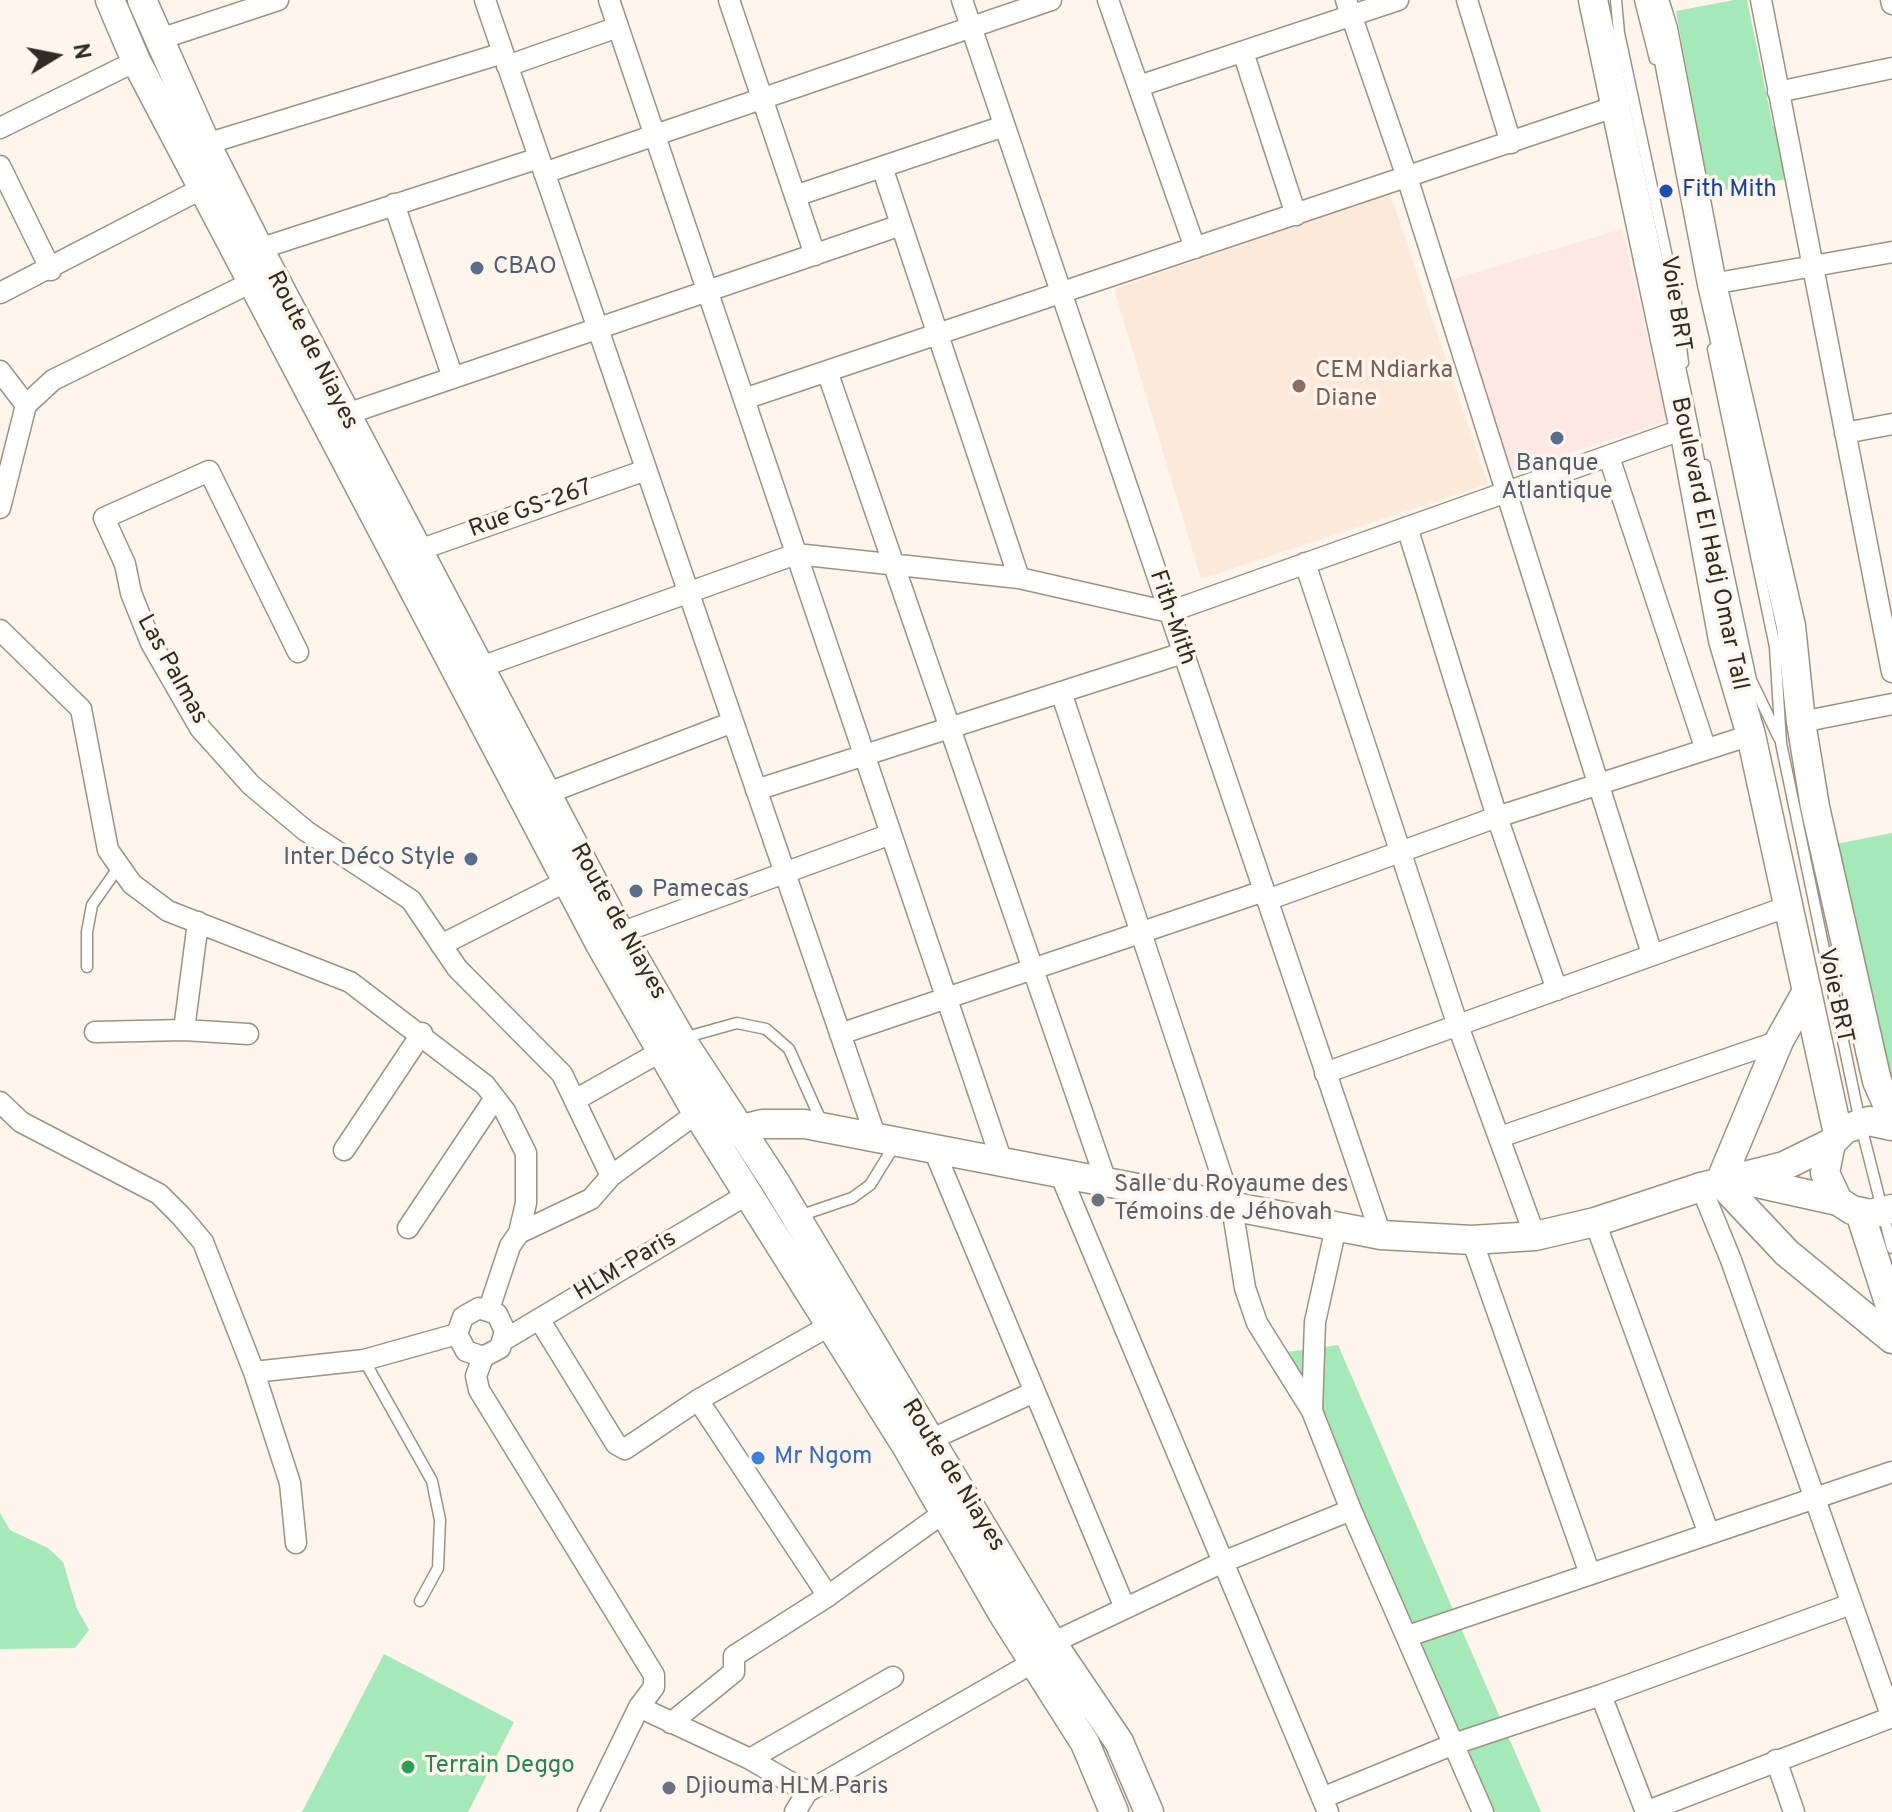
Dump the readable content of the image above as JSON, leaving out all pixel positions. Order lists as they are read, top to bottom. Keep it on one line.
{"streets":{"main road":["Route de Niayes","Boulevard El Hadj Omar Tall"],"street":["Rue GS-267","Fith-Mith","Las Palmas","HLM-Paris"],"lane":["Voie BRT"]},"crossings":[["Voie BRT","Boulevard El Hadj Omar Tall"],["Route de Niayes","Rue GS-267"],["Route de Niayes","HLM-Paris"]],"places":["Fith Mith","CBAO","CEM Ndiarka Diane","Banque Atlantique","Inter Déco Style","Pamecas","Salle du Royaume des Témoins de Jéhovah","Mr Ngom","Terrain Deggo","Djiouma HLM Paris"],"north":"right"}
